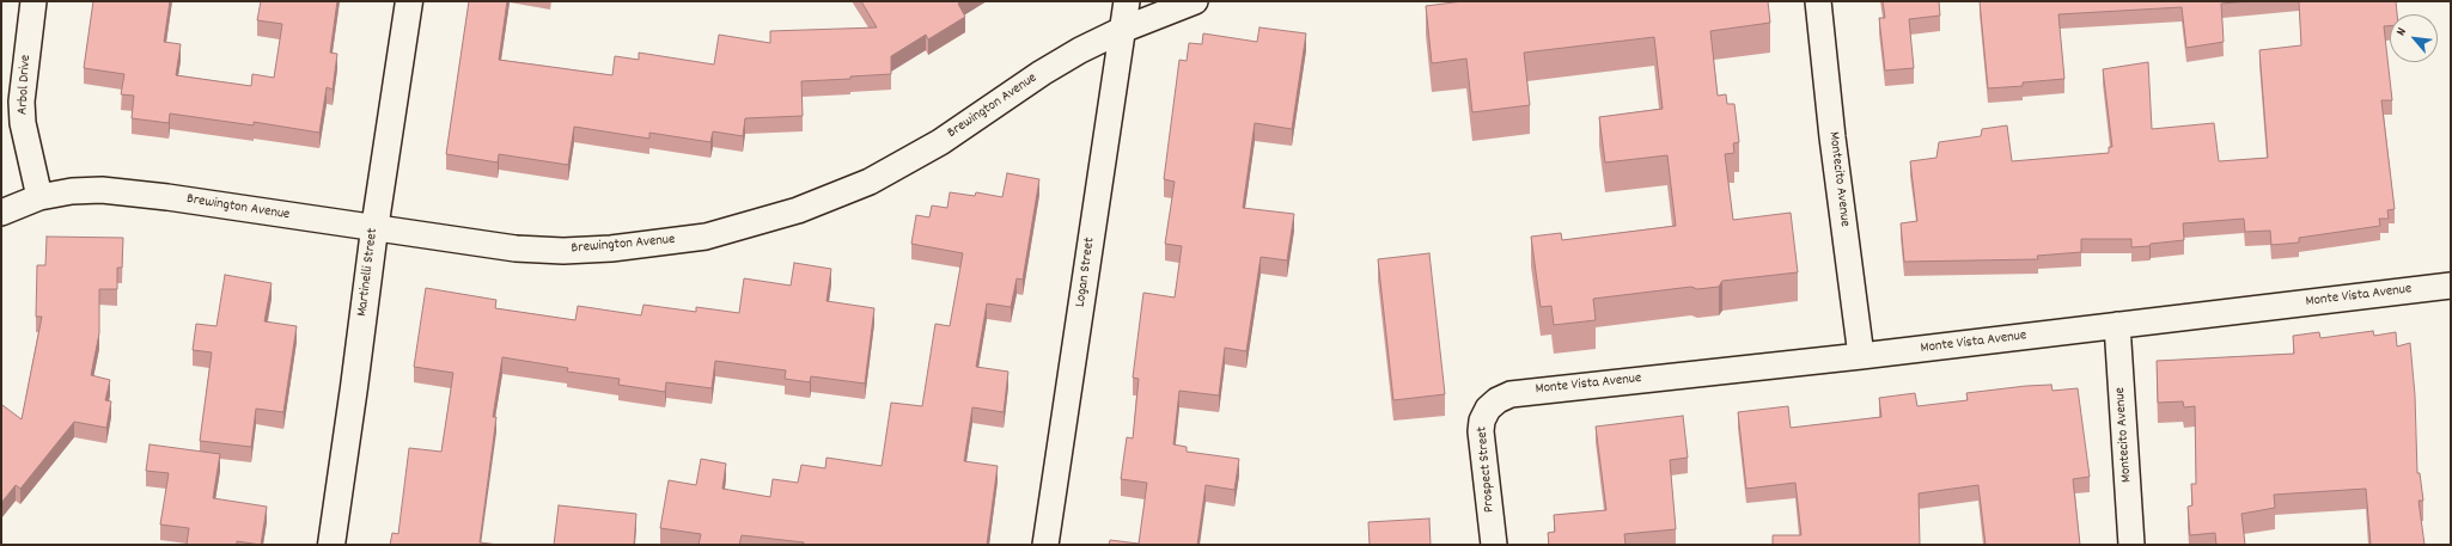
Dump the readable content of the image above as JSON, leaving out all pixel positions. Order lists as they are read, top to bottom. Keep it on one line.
{"streets":{"street":["Arbol Drive","Brewington Avenue","Montecito Avenue","Martinelli Street","Logan Street","Monte Vista Avenue","Prospect Street"]},"crossings":[["Arbol Drive","Brewington Avenue"],["Brewington Avenue","Martinelli Street"],["Brewington Avenue","Logan Street"],["Montecito Avenue","Monte Vista Avenue"],["Monte Vista Avenue","Prospect Street"]],"north":"top left"}
